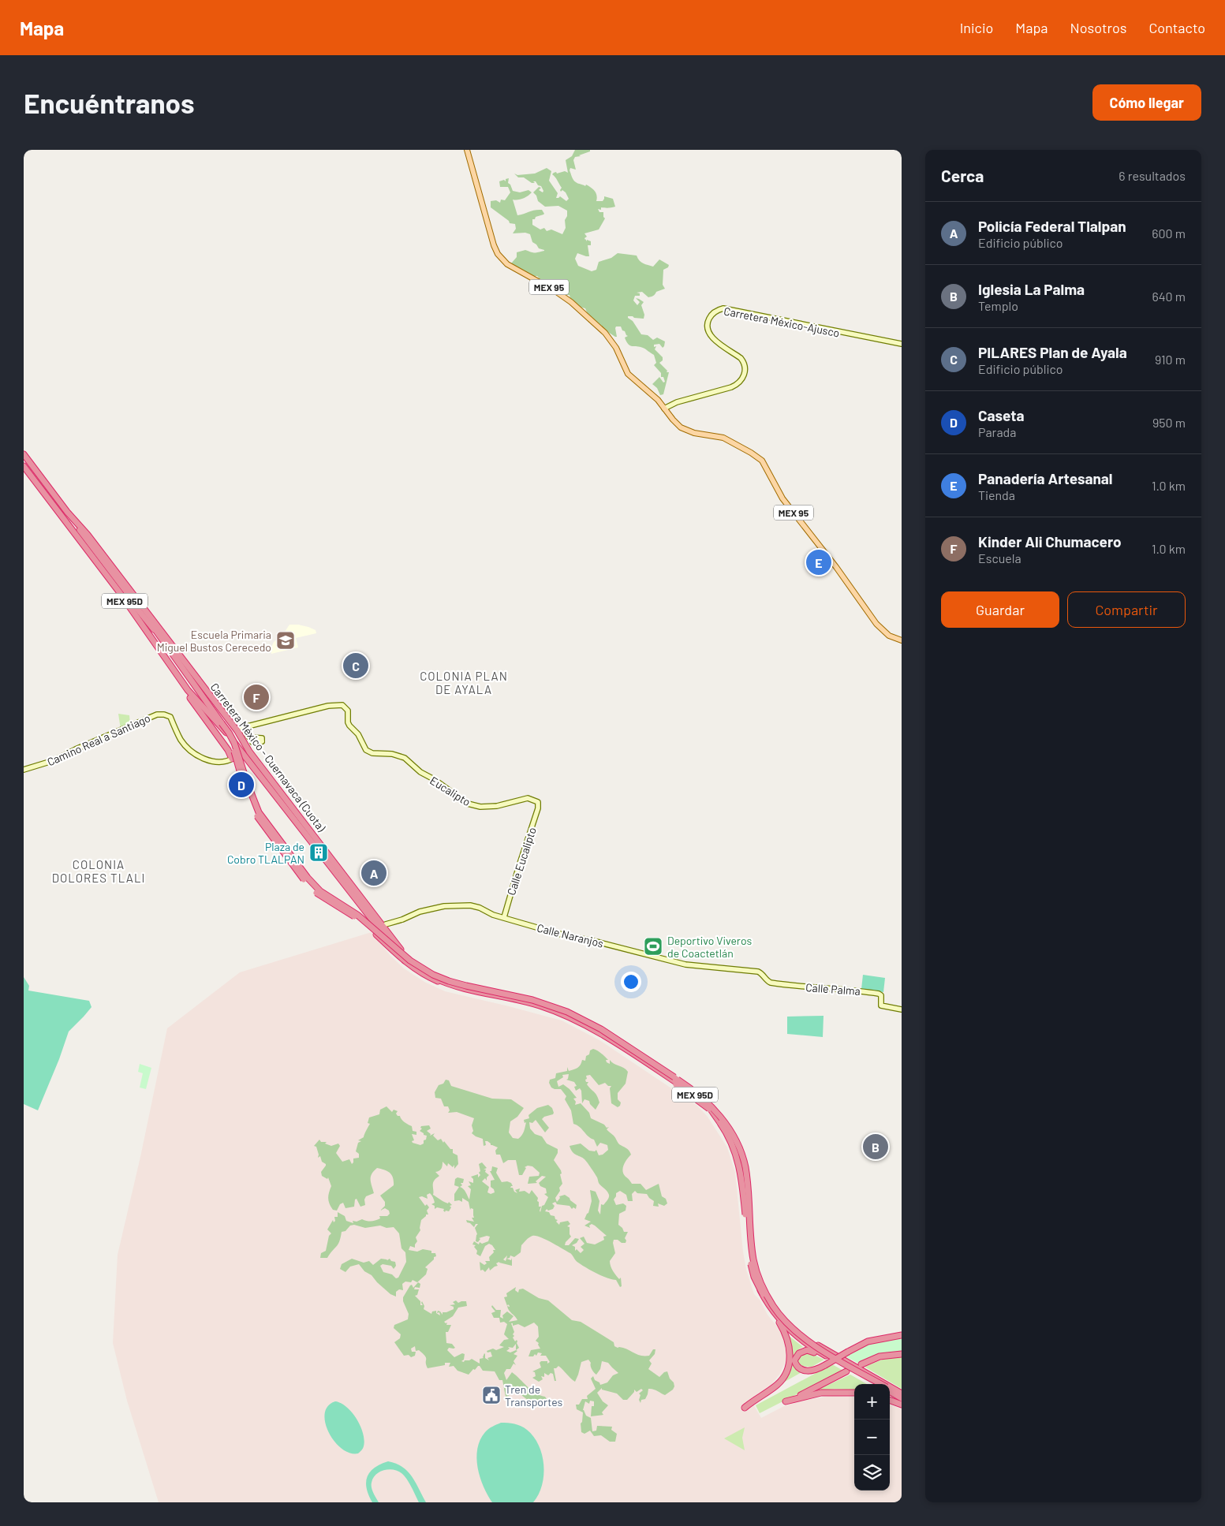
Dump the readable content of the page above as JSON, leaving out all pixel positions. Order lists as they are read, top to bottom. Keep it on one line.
{"streets":{"highway":["MEX 95D","Carretera México - Cuernavaca (Cuota)"],"main road":["MEX 95"],"street":["Carretera México-Ajusco","Camino Real a Santiago","Eucalipto","Calle Eucalipto","Calle Naranjos","Calle Palma"]},"crossings":[["MEX 95","Carretera México-Ajusco"],["Eucalipto","Calle Eucalipto"],["Calle Eucalipto","Calle Naranjos"],["Calle Naranjos","Calle Palma"]],"districts":["COLONIA PLAN DE AYALA","COLONIA DOLORES TLALI"],"places":{"school or university":["Escuela Primaria Miguel Bustos Cerecedo"],"building":["Plaza de Cobro TLALPAN"],"sports":["Deportivo Viveros de Coactetlán"],"public building":["Tren de Transportes"]},"page":{"header":"Mapa","nav":["Inicio","Mapa","Nosotros","Contacto"],"buttons":["Cómo llegar",["Guardar","Compartir"]],"title":"Encuéntranos","heading":["Cerca","6 resultados"],"list":[{"mark":"A","name":"Policía Federal Tlalpan","note":"Edificio público","value":"600 m"},{"mark":"B","name":"Iglesia La Palma","note":"Templo","value":"640 m"},{"mark":"C","name":"PILARES Plan de Ayala","note":"Edificio público","value":"910 m"},{"mark":"D","name":"Caseta","note":"Parada","value":"950 m"},{"mark":"E","name":"Panadería Artesanal","note":"Tienda","value":"1.0 km"},{"mark":"F","name":"Kinder Ali Chumacero","note":"Escuela","value":"1.0 km"}],"pins":["E","C","F","D","A","B"],"map_buttons":["+","−"]}}
